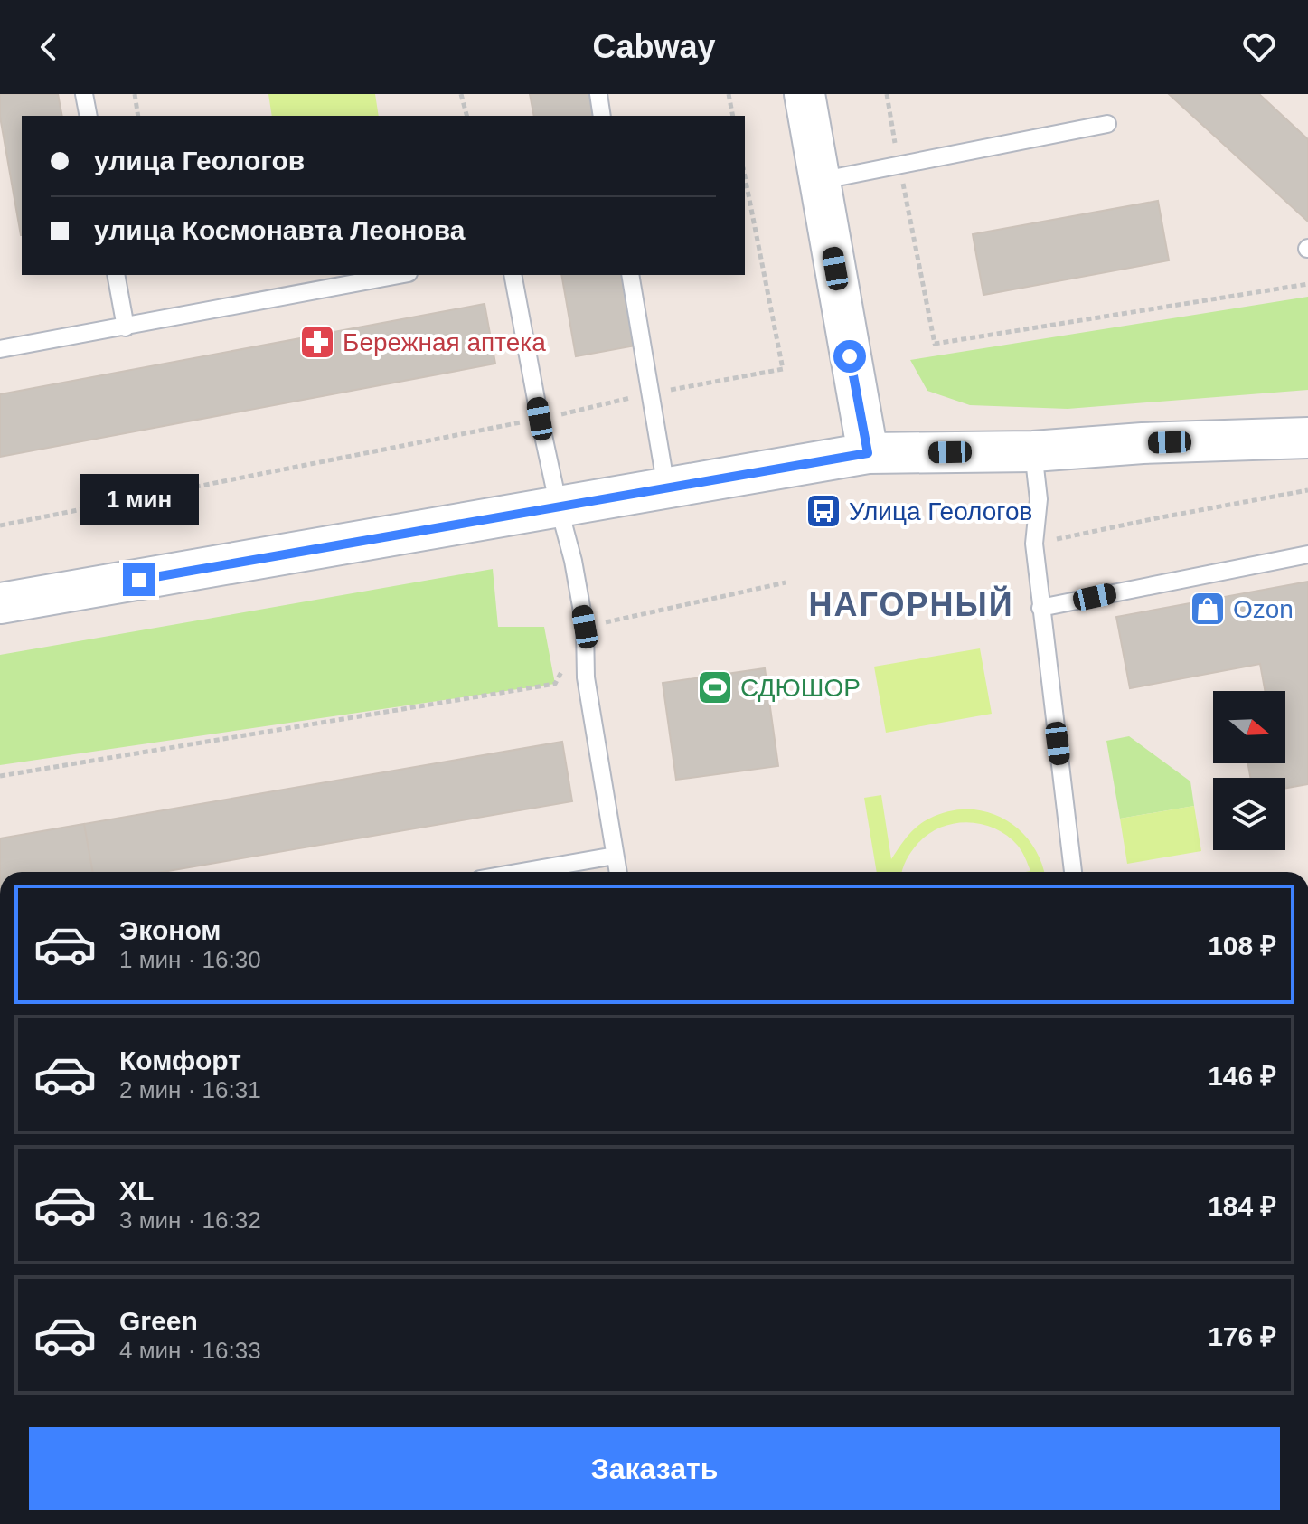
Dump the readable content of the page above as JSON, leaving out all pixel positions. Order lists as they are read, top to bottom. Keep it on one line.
{"districts":["НАГОРНЫЙ"],"places":{"pharmacy":["Бережная аптека"],"bus stop":["Улица Геологов"],"shop":["Ozon"],"sports":["СДЮШОР"]},"north":"right","page":{"header":"Cabway","banner":["улица Геологов","улица Космонавта Леонова"],"bubble":"1 мин","list":[{"name":"Эконом","note":"1 мин · 16:30","value":"108 ₽"},{"name":"Комфорт","note":"2 мин · 16:31","value":"146 ₽"},{"name":"XL","note":"3 мин · 16:32","value":"184 ₽"},{"name":"Green","note":"4 мин · 16:33","value":"176 ₽"}],"buttons":"Заказать"}}
